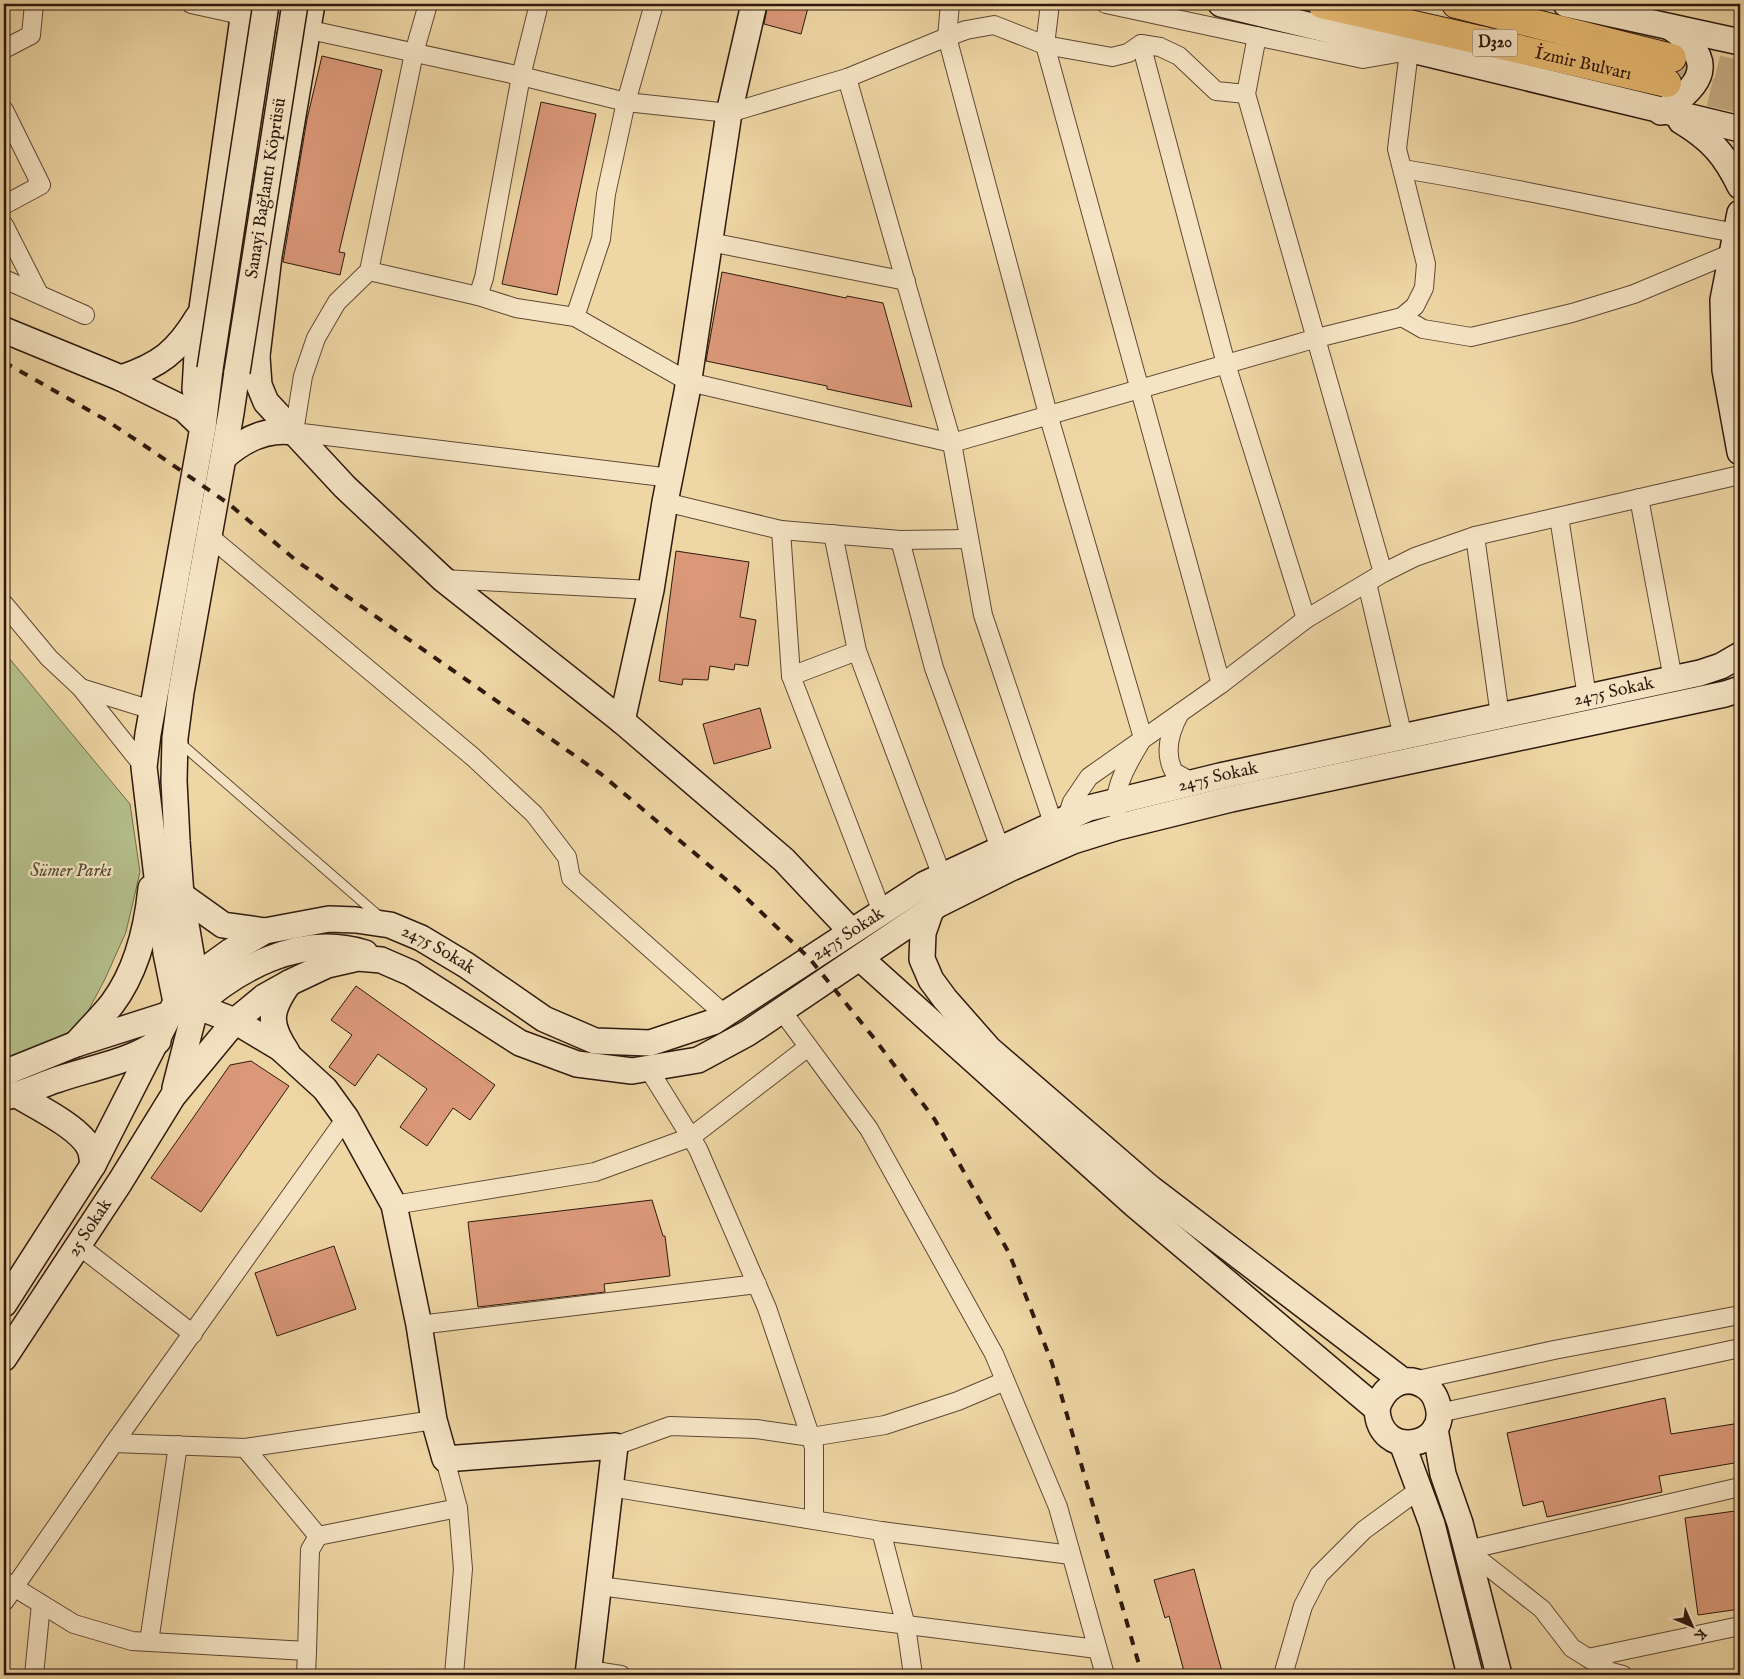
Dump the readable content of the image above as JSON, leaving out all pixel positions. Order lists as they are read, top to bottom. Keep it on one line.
{"streets":{"main road":["D320","İzmir Bulvarı","Sanayi Bağlantı Köprüsü","2475 Sokak","25 Sokak"]},"crossings":[["2475 Sokak","25 Sokak"]],"parks":["Sümer Parkı"],"north":"bottom right"}
